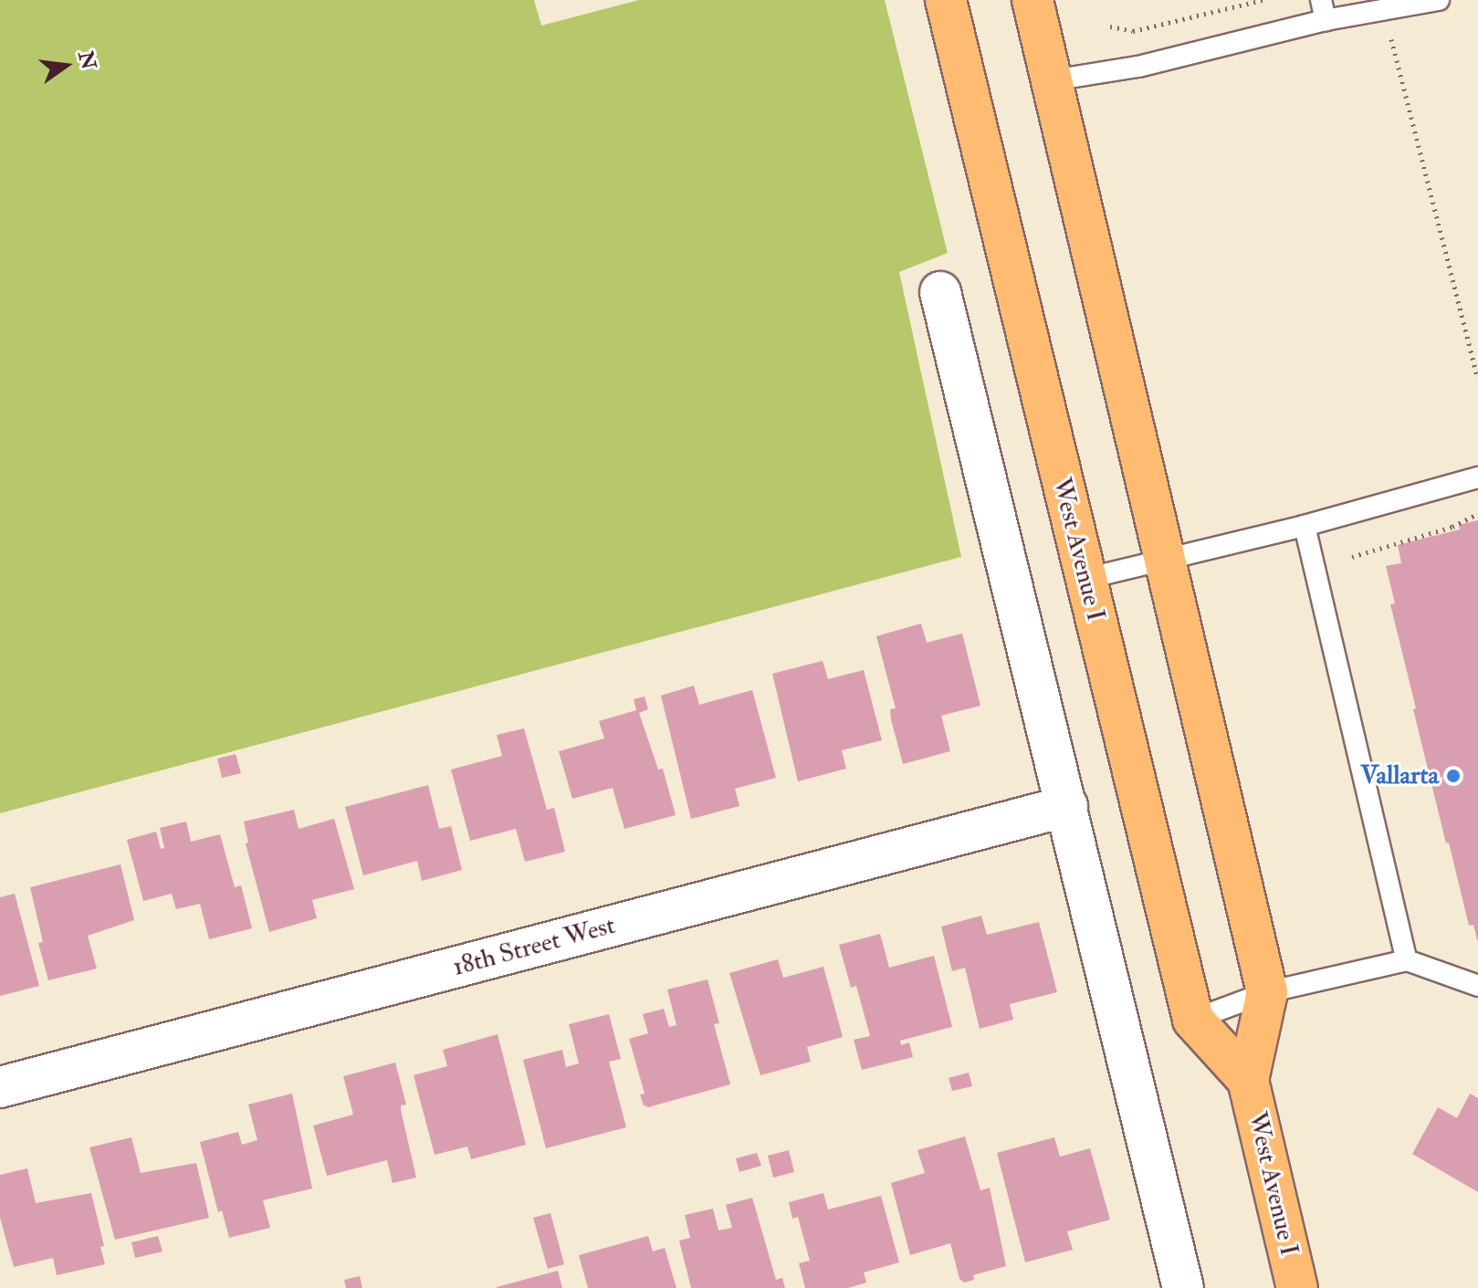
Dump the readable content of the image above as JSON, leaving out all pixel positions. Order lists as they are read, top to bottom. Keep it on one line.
{"streets":{"main road":["West Avenue I"],"street":["18th Street West"]},"places":["Vallarta"],"north":"right"}
